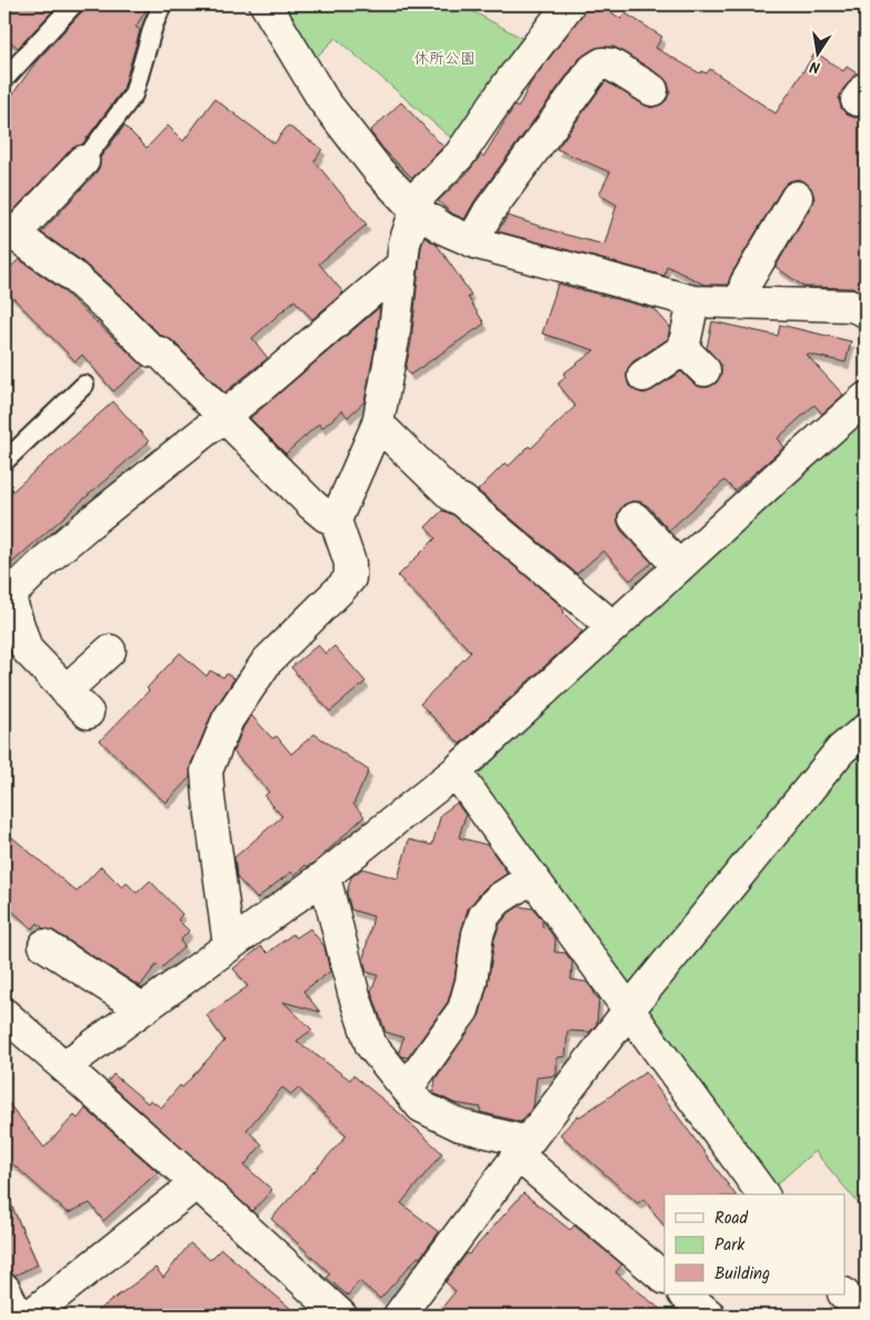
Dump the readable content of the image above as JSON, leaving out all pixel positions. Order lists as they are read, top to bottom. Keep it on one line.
{"parks":["休所公園"],"legend":["Road","Park","Building"],"north":"bottom"}
